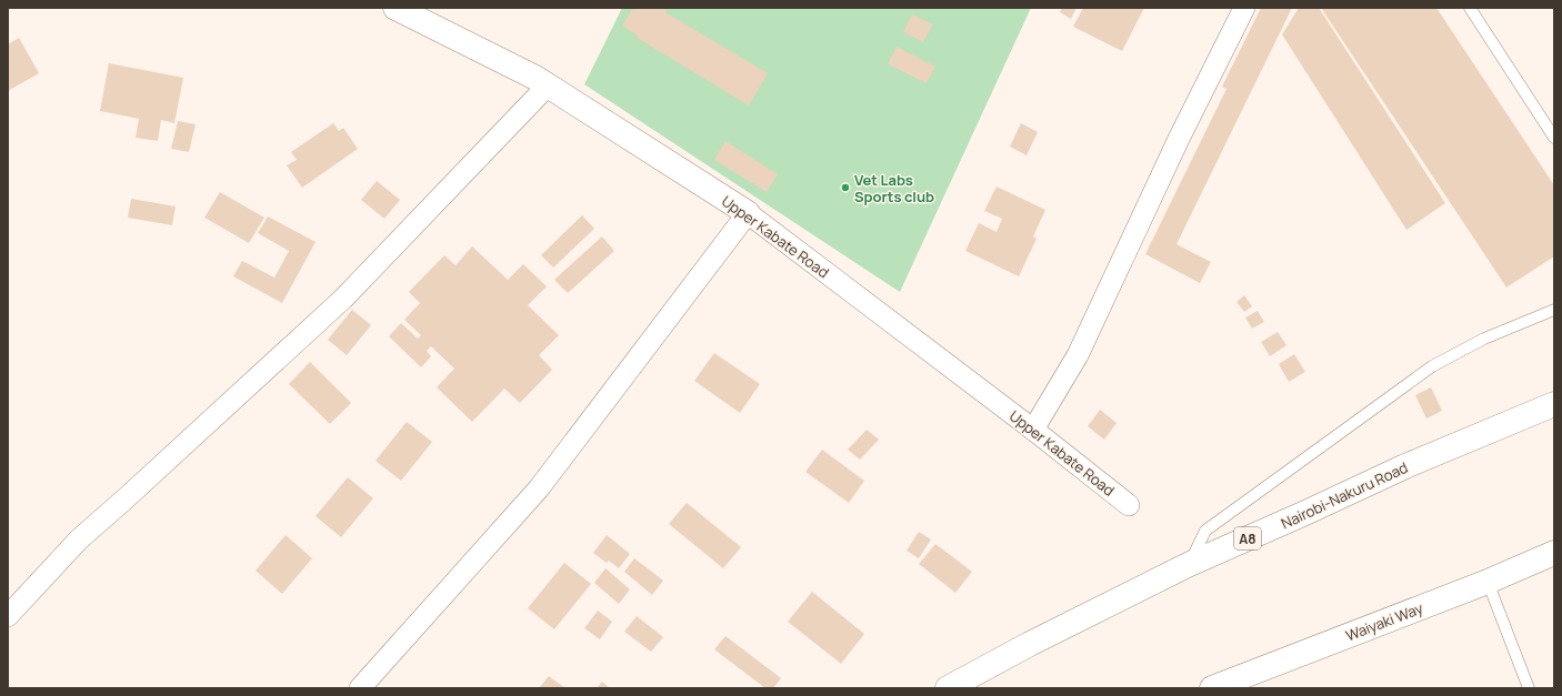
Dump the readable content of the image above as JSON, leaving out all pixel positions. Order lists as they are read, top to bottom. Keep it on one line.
{"streets":{"main road":["Upper Kabate Road","Nairobi-Nakuru Road","A8","Waiyaki Way"]},"places":["Vet Labs Sports club"]}
